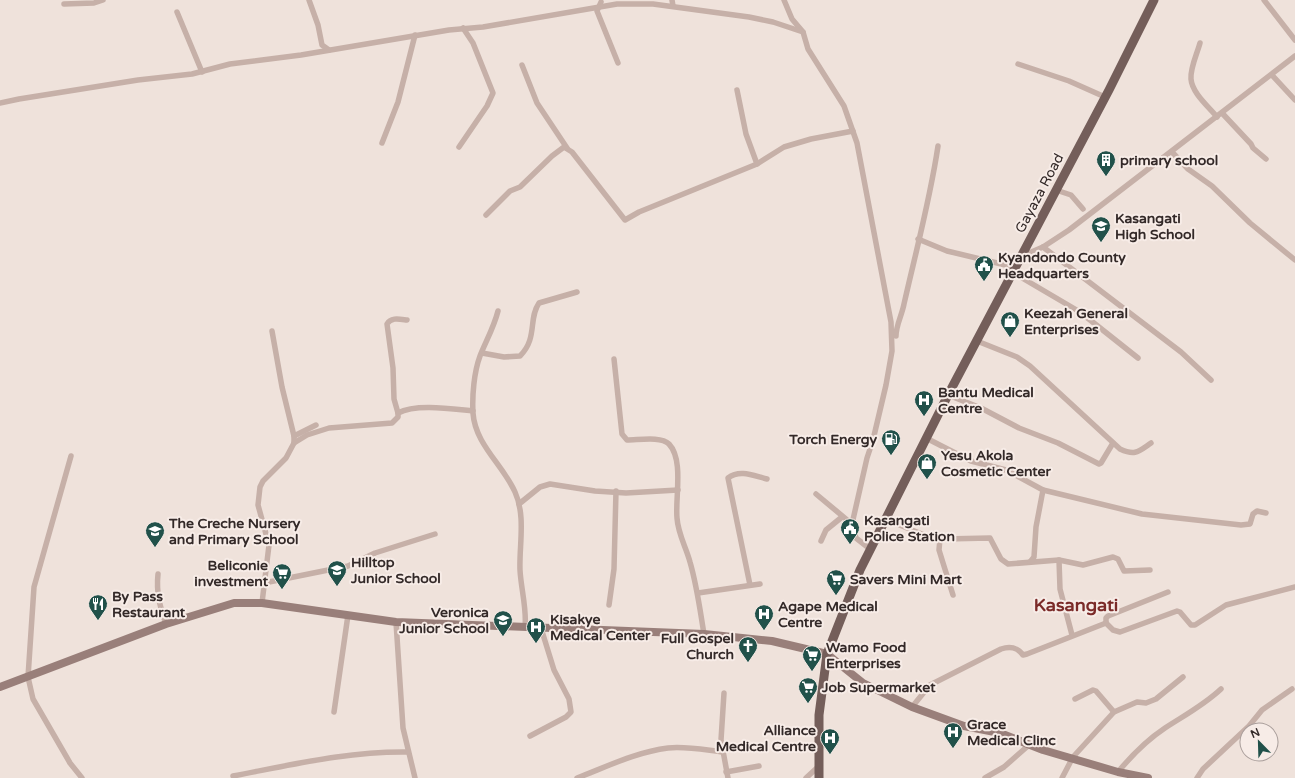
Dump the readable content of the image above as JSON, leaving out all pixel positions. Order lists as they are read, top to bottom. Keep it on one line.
{"streets":{"main road":["Gayaza Road"]},"districts":["Kasangati"],"places":{"building":["primary school"],"school or university":["Kasangati High School","The Creche Nursery and Primary School","Hilltop Junior School","Veronica Junior School"],"public building":["Kyandondo County Headquarters","Kasangati Police Station"],"shop":["Keezah General Enterprises","Yesu Akola Cosmetic Center"],"hospital":["Bantu Medical Centre","Agape Medical Centre","Kisakye Medical Center","Grace Medical Clinc","Alliance Medical Centre"],"fuel station":["Torch Energy"],"supermarket":["Beliconie investment","Savers Mini Mart","Wamo Food Enterprises","Job Supermarket"],"restaurant":["By Pass Restaurant"],"church":["Full Gospel Church"]},"north":"top left"}
